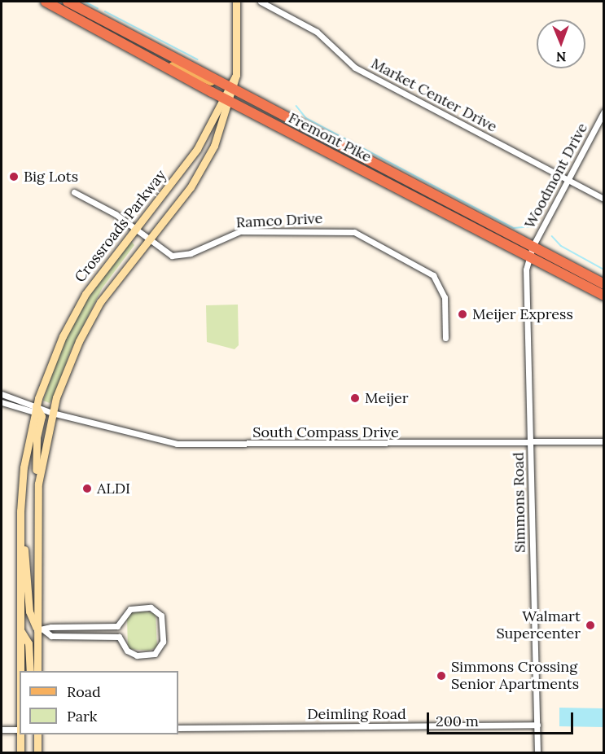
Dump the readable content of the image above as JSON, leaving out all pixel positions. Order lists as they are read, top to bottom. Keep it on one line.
{"streets":{"highway":["Fremont Pike"],"street":["Market Center Drive","Woodmont Drive","Ramco Drive","Crossroads Parkway","South Compass Drive","Simmons Road","Deimling Road"]},"crossings":[["Market Center Drive","Woodmont Drive"],["Fremont Pike","Woodmont Drive"],["Fremont Pike","Crossroads Parkway"],["Fremont Pike","Simmons Road"],["Woodmont Drive","Simmons Road"],["Ramco Drive","Crossroads Parkway"],["Crossroads Parkway","South Compass Drive"],["South Compass Drive","Simmons Road"],["Simmons Road","Deimling Road"]],"places":["Big Lots","Meijer Express","Meijer","ALDI","Walmart Supercenter","Simmons Crossing Senior Apartments"],"legend":["Road","Park"],"scale_bar":"200 m","north":"bottom"}
